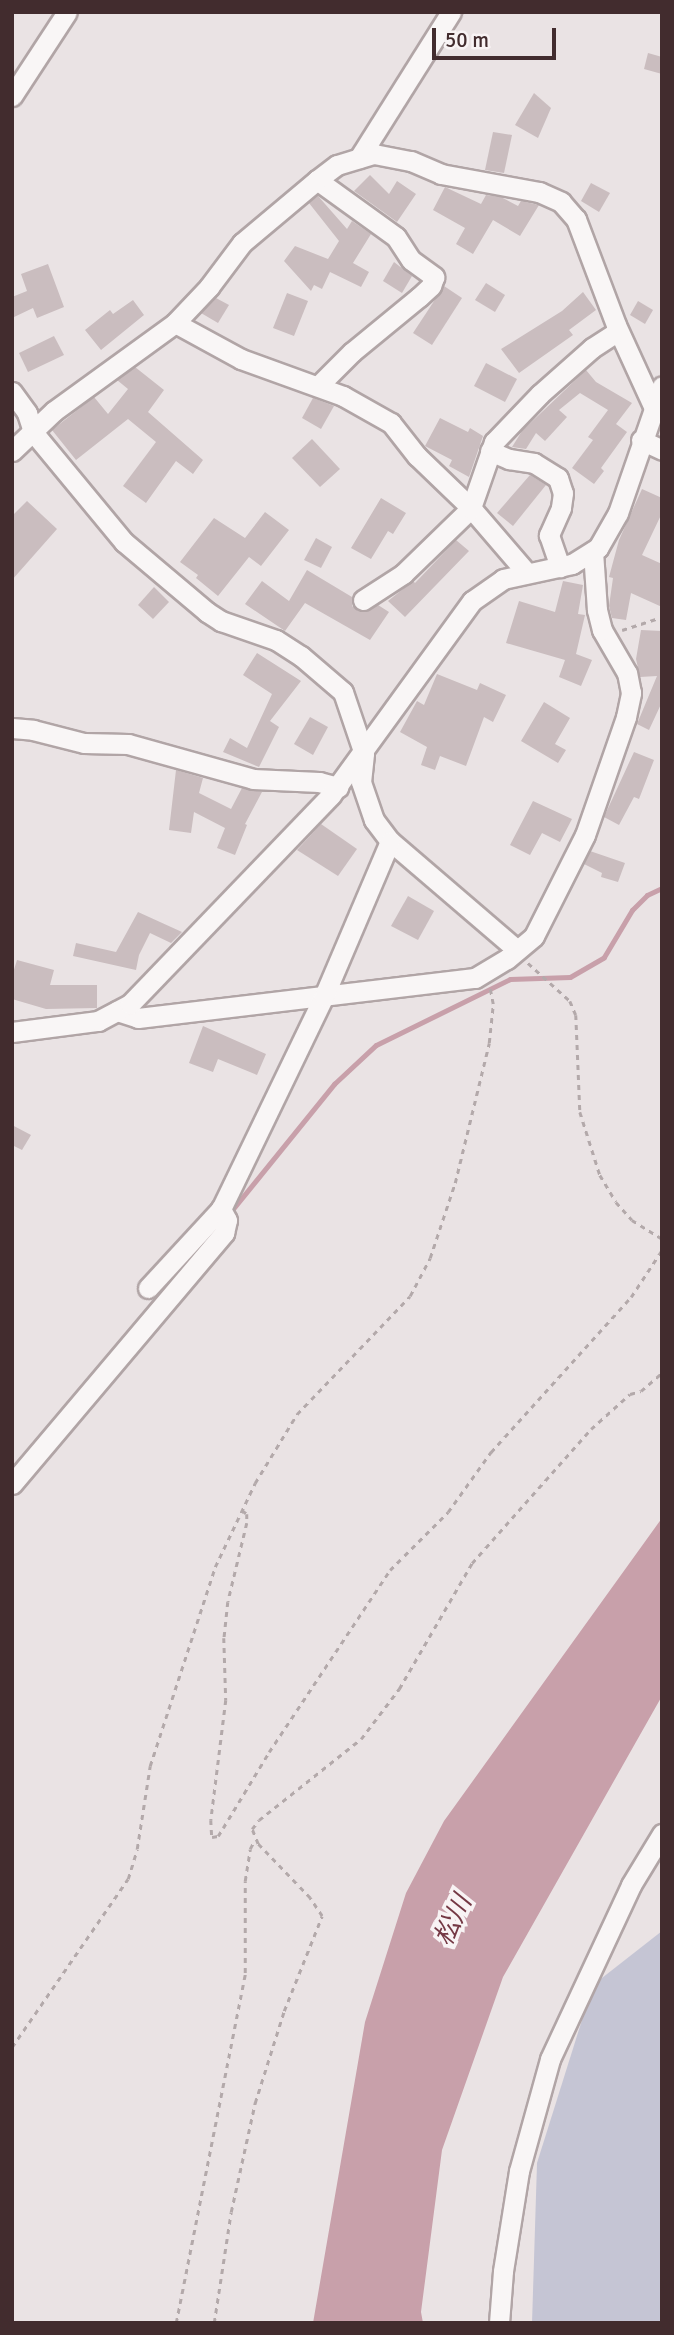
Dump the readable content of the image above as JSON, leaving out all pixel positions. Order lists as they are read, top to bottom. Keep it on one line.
{"water":["松川"],"scale_bar":"50 m"}
